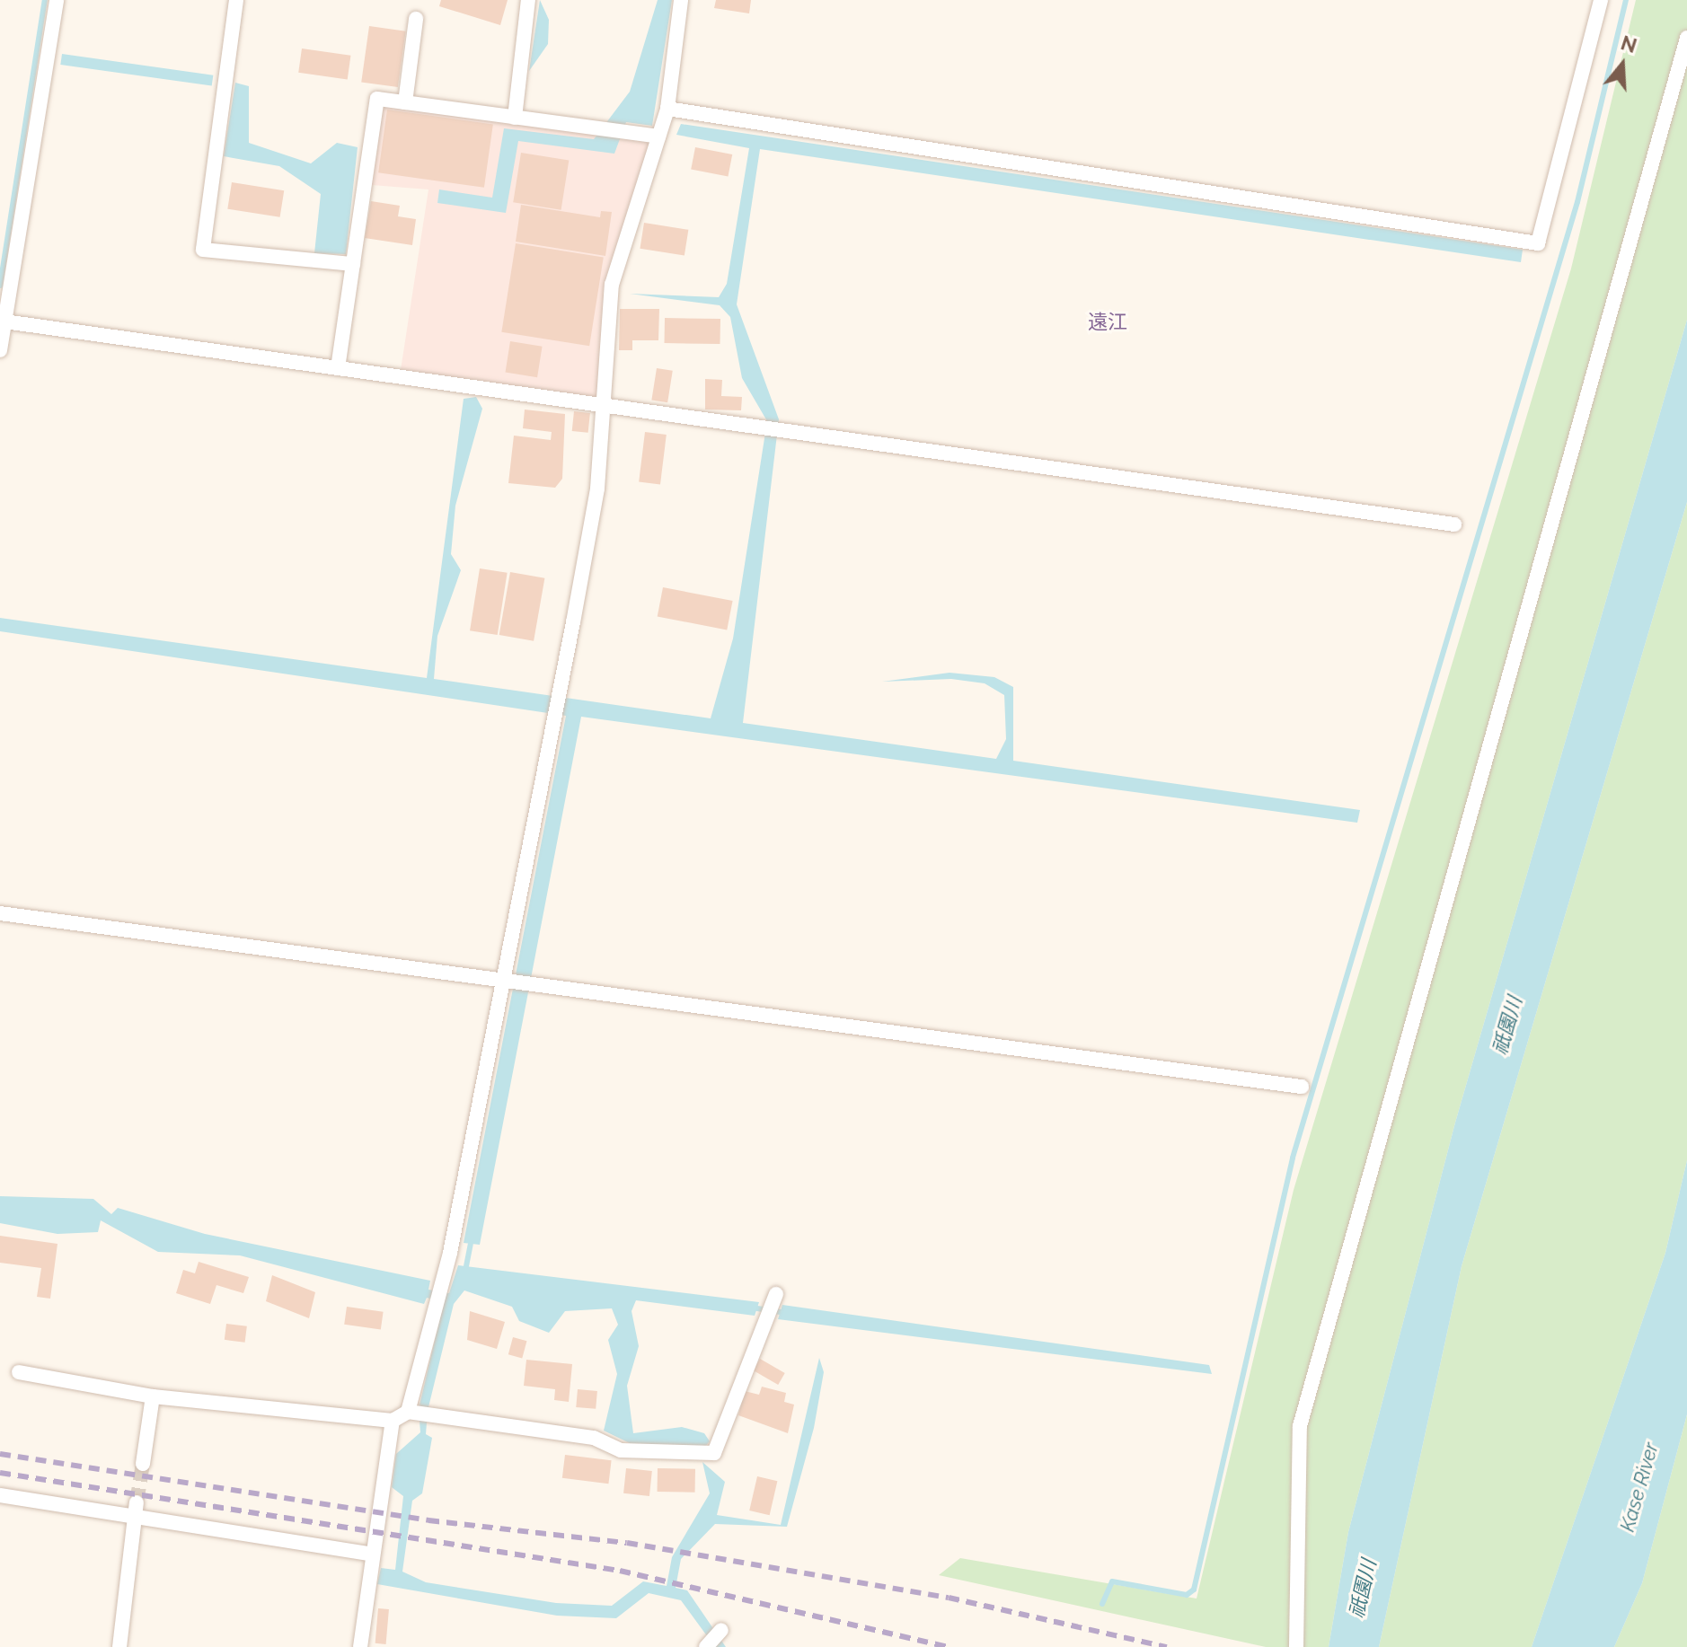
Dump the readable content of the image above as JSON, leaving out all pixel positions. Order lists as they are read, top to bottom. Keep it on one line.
{"districts":["遠江"],"water":["祇園川","Kase River"],"north":"top"}
